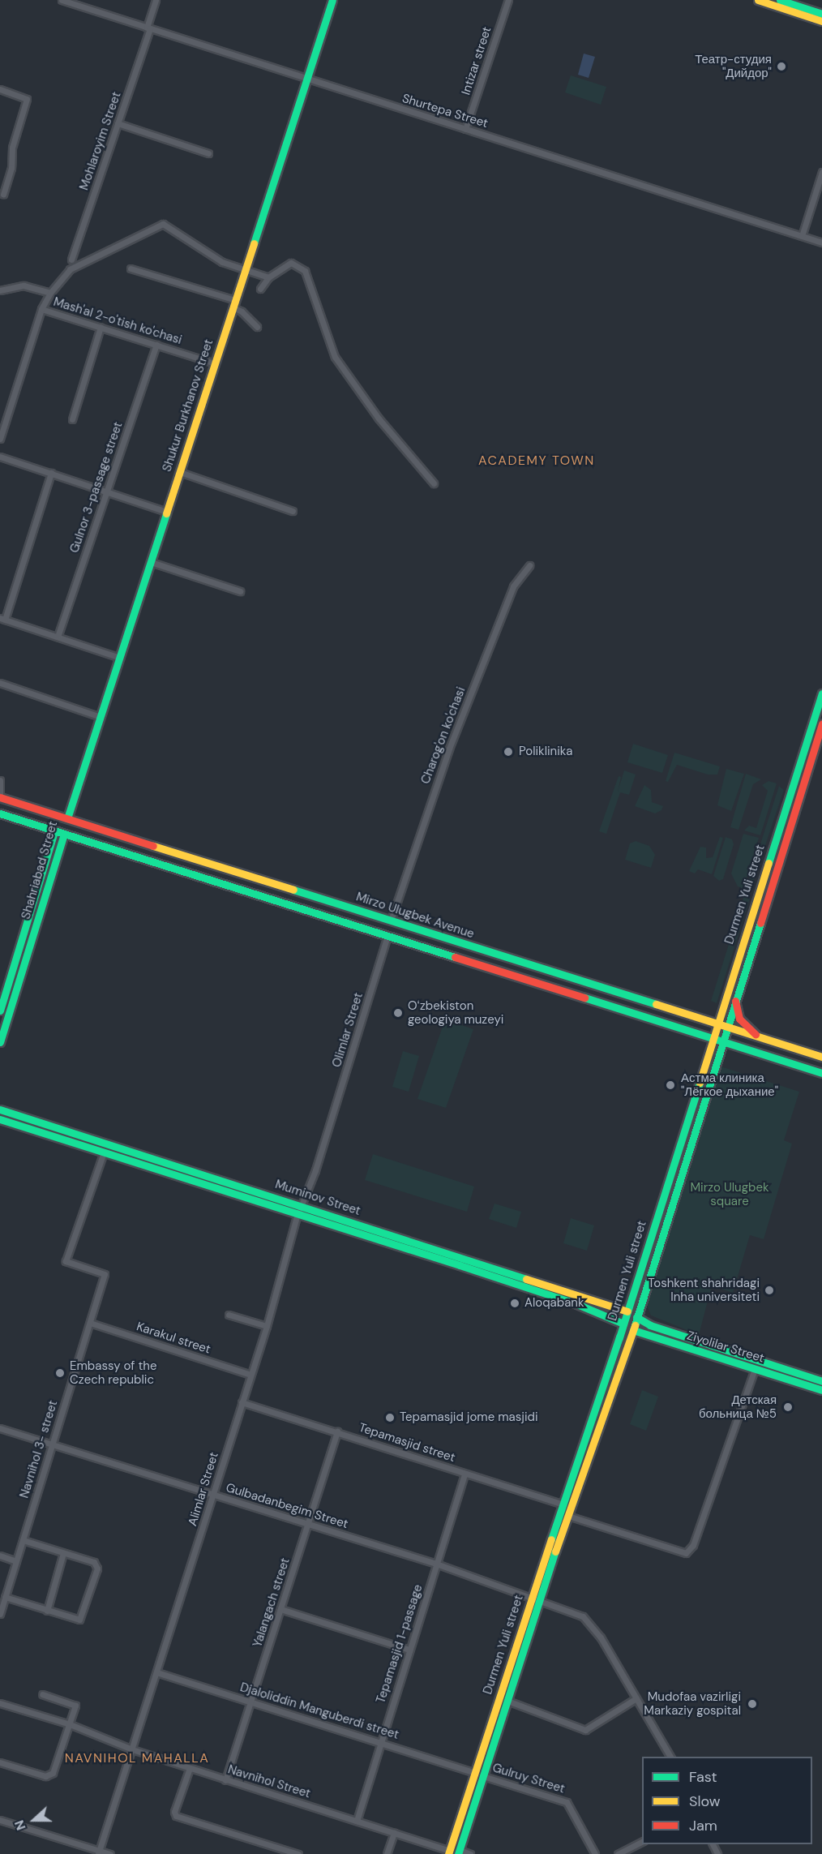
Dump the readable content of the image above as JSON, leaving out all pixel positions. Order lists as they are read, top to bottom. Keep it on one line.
{"streets":{"main road":["Shukur Burkhanov Street","Shahriabad Street","Durmen Yuli street","Mirzo Ulugbek Avenue","Muminov Street","Ziyolilar Street"],"street":["Intizаr street","Shurtepa Street","Mohlaroyim Street","Mash'al 2-o'tish ko'chasi","Gulnor 3-passage street","Charog'on ko'chasi","Olimlar Street","Karakul street","Tepamasjid street","Navnihol 3- street","Аlimlar Street","Gulbadanbegim Street","Yalangach street","Tepamasjid 1-passage","Djaloliddin Manguberdi street","Gulruy Street","Navnihol Street"]},"crossings":[["Intizаr street","Shurtepa Street"],["Shurtepa Street","Mohlaroyim Street"],["Shurtepa Street","Shukur Burkhanov Street"],["Mash'al 2-o'tish ko'chasi","Shukur Burkhanov Street"],["Mash'al 2-o'tish ko'chasi","Gulnor 3-passage street"],["Shukur Burkhanov Street","Shahriabad Street"],["Shukur Burkhanov Street","Mirzo Ulugbek Avenue"],["Charog'on ko'chasi","Mirzo Ulugbek Avenue"],["Shahriabad Street","Mirzo Ulugbek Avenue"],["Durmen Yuli street","Mirzo Ulugbek Avenue"],["Durmen Yuli street","Muminov Street"],["Durmen Yuli street","Ziyolilar Street"],["Durmen Yuli street","Tepamasjid street"],["Durmen Yuli street","Gulbadanbegim Street"],["Durmen Yuli street","Djaloliddin Manguberdi street"],["Durmen Yuli street","Gulruy Street"],["Durmen Yuli street","Navnihol Street"],["Olimlar Street","Muminov Street"],["Olimlar Street","Аlimlar Street"],["Muminov Street","Ziyolilar Street"],["Muminov Street","Navnihol 3- street"],["Muminov Street","Аlimlar Street"],["Karakul street","Navnihol 3- street"],["Karakul street","Аlimlar Street"],["Tepamasjid street","Аlimlar Street"],["Tepamasjid street","Yalangach street"],["Tepamasjid street","Tepamasjid 1-passage"],["Navnihol 3- street","Gulbadanbegim Street"],["Аlimlar Street","Gulbadanbegim Street"],["Аlimlar Street","Djaloliddin Manguberdi street"],["Аlimlar Street","Navnihol Street"],["Gulbadanbegim Street","Yalangach street"],["Gulbadanbegim Street","Tepamasjid 1-passage"],["Yalangach street","Djaloliddin Manguberdi street"],["Yalangach street","Navnihol Street"],["Tepamasjid 1-passage","Djaloliddin Manguberdi street"],["Tepamasjid 1-passage","Navnihol Street"]],"districts":["ACADEMY TOWN","NAVNIHOL MAHALLA"],"parks":["Mirzo Ulugbek square"],"places":["Театр-студия \"Дийдор\"","Poliklinika","Oʻzbekiston geologiya muzeyi","Астма клиника \"Лёгкое дыхание\"","Toshkent shahridagi Inha universiteti","Aloqabank","Embassy of the Czech republic","Детская больница №5","Tepamasjid jome masjidi","Mudofaa vazirligi Markaziy gospital"],"legend":["Fast","Slow","Jam"],"north":"left"}
